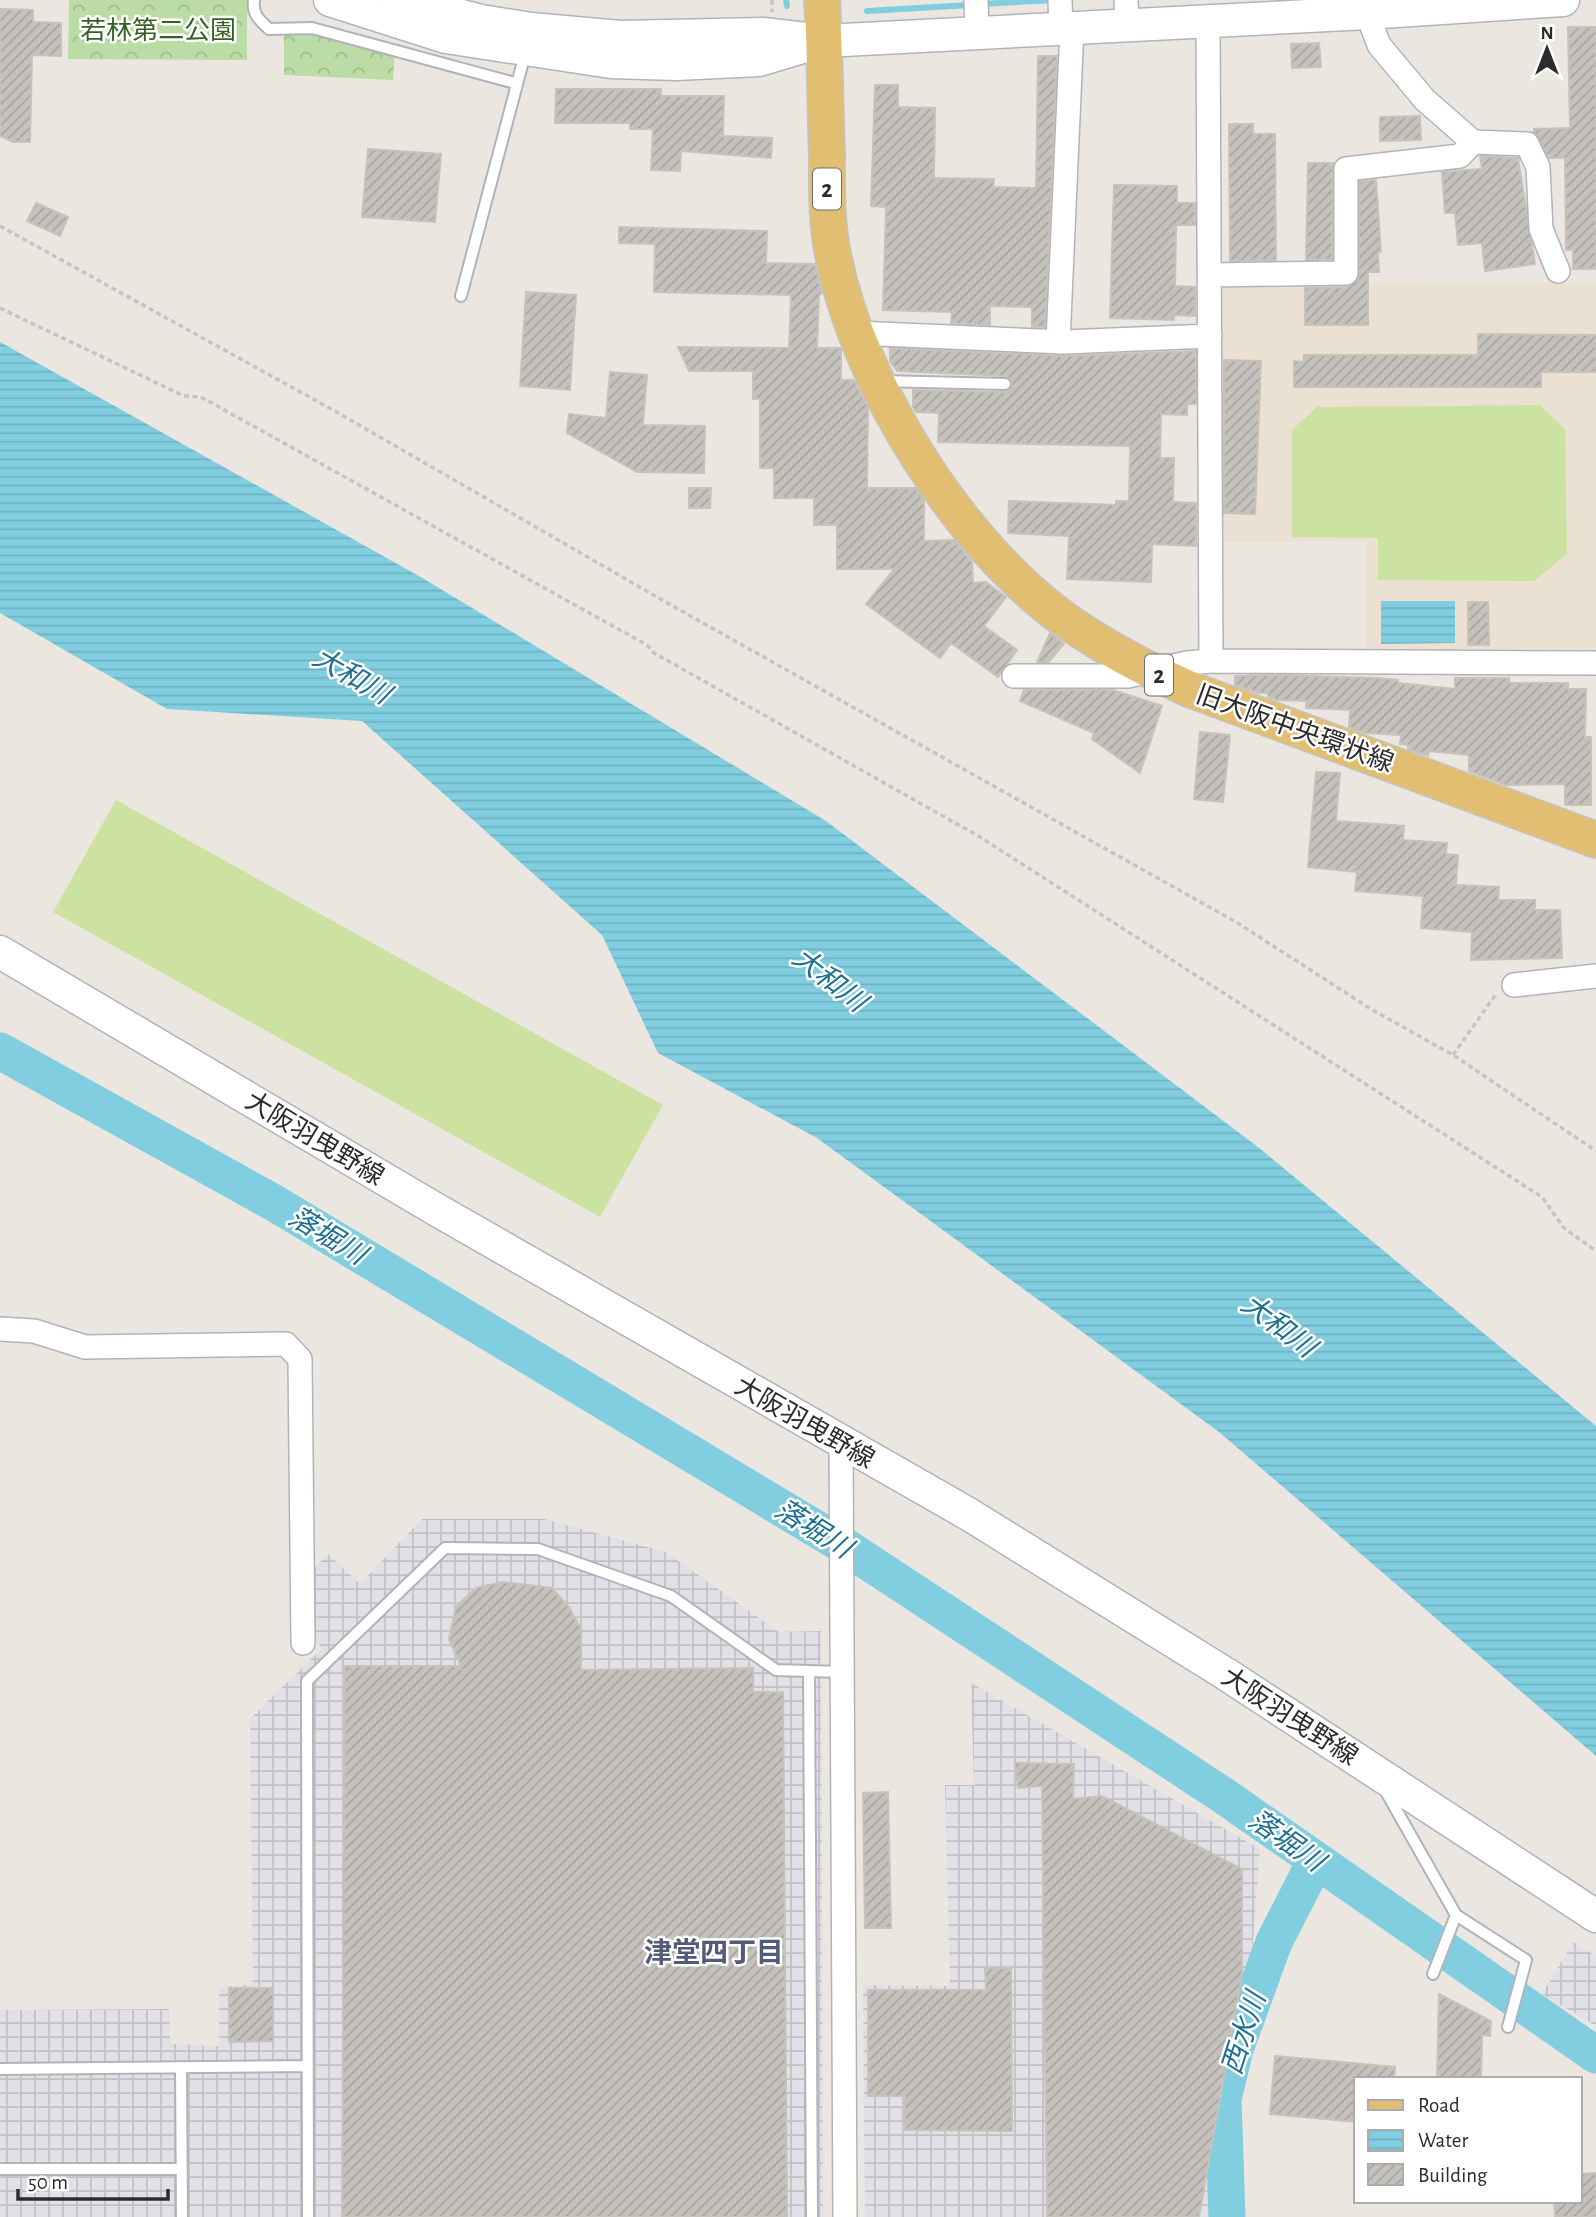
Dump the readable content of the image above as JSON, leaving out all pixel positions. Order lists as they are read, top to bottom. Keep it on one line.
{"streets":{"main road":["2","旧大阪中央環状線","大阪羽曳野線"]},"districts":["津堂四丁目"],"water":["大和川","落堀川","西水川"],"parks":["若林第二公園"],"legend":["Road","Water","Building"],"scale_bar":"50 m","north":"top"}
